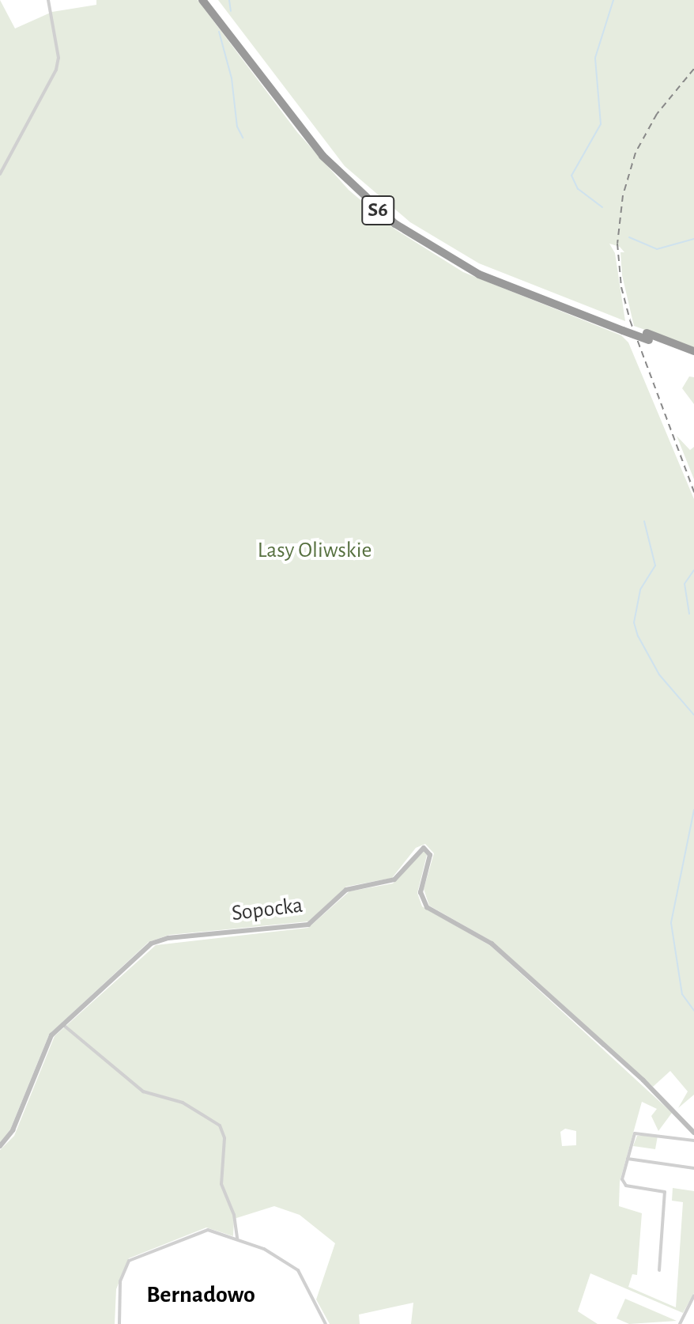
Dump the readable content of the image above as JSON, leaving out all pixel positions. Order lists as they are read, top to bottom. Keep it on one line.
{"streets":{"highway":["S6"],"main road":["Sopocka"]},"districts":["Bernadowo"],"parks":["Lasy Oliwskie"]}
